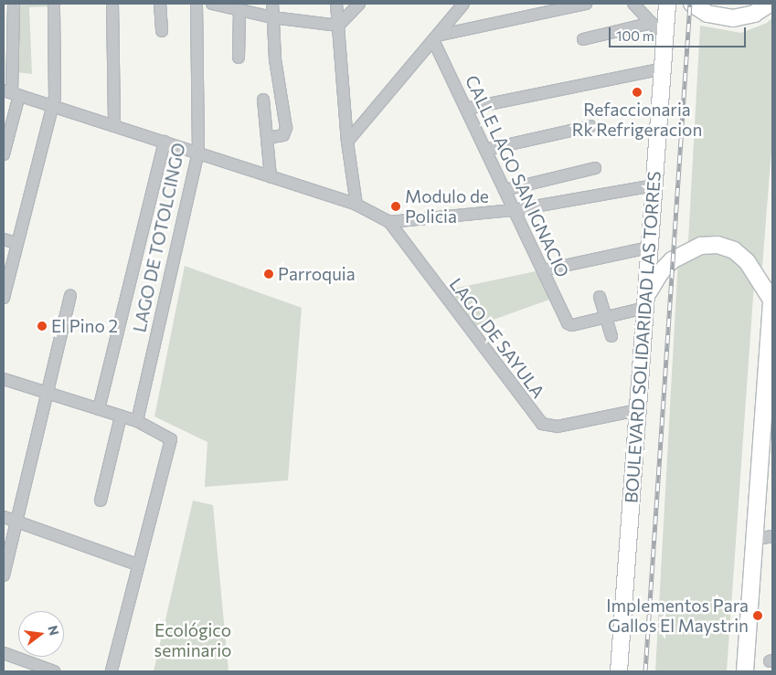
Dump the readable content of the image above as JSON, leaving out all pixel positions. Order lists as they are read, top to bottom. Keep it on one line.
{"streets":{"main road":["BOULEVARD SOLIDARIDAD LAS TORRES"],"street":["CALLE LAGO SAN IGNACIO","LAGO DE TOTOLCINGO","LAGO DE SAYULA"]},"crossings":[["LAGO DE TOTOLCINGO","LAGO DE SAYULA"],["BOULEVARD SOLIDARIDAD LAS TORRES","LAGO DE SAYULA"]],"parks":["Ecológico seminario"],"places":["Refaccionaria Rk Refrigeracion","Modulo de Policia","Parroquia","El Pino 2","Implementos Para Gallos El Maystrin"],"scale_bar":"100 m","north":"right"}
